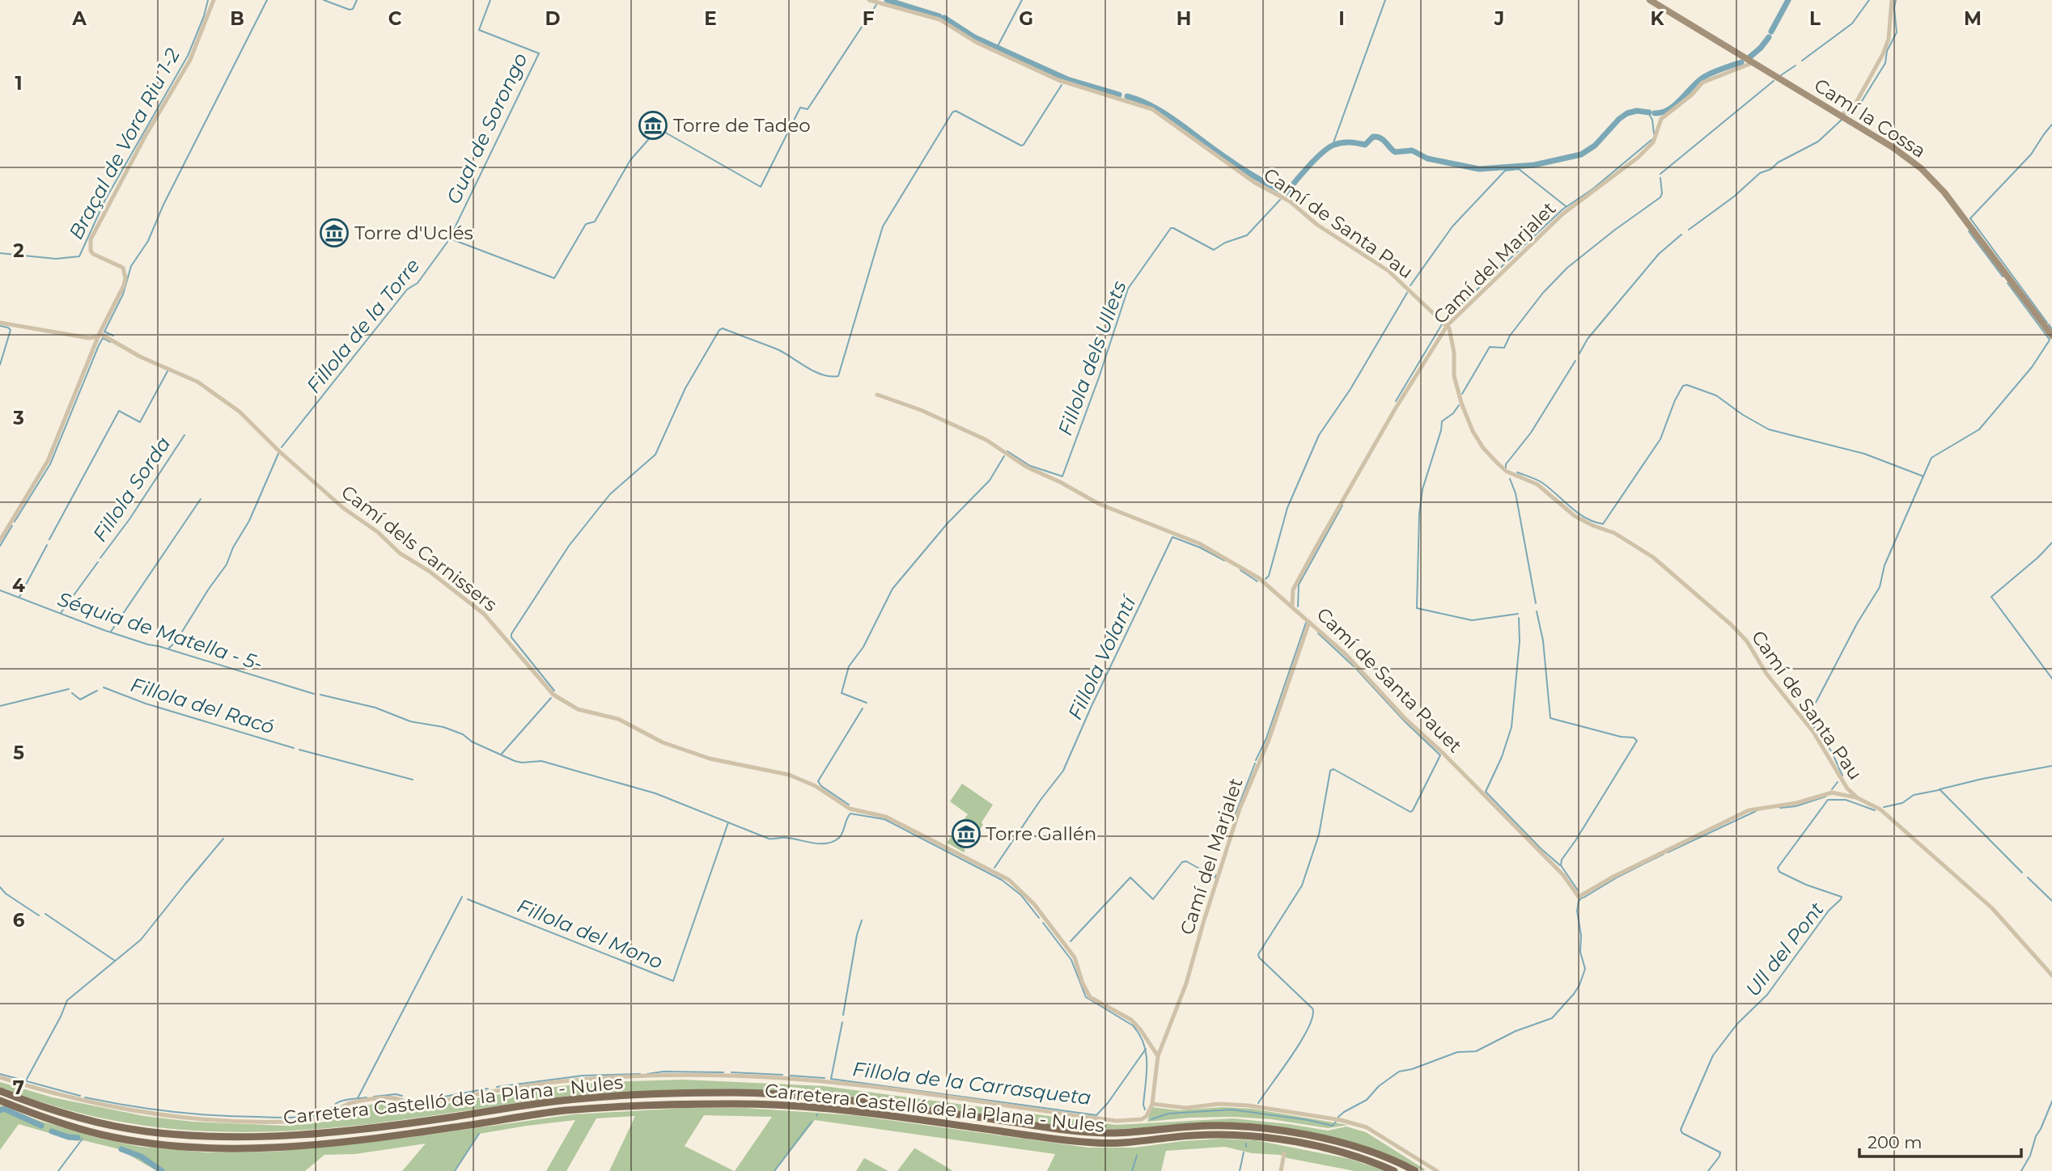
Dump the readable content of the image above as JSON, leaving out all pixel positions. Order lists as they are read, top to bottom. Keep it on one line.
{"streets":{"main road":["Carretera Castelló de la Plana - Nules"],"street":["Camí la Cossa","Camí de Santa Pau","Camí del Marjalet","Camí dels Carnissers","Camí de Santa Pauet"]},"crossings":[["Camí la Cossa","Camí del Marjalet"],["Camí de Santa Pau","Camí del Marjalet"],["Camí de Santa Pau","Camí de Santa Pauet"],["Camí del Marjalet","Camí dels Carnissers"],["Camí del Marjalet","Camí de Santa Pauet"]],"water":["Gual de Sorongo","Braçal de Vora Riu 1-2","Fillola de la Torre","Fillola dels Ullets","Fillola Sorda","Séquia de Matella - 5-","Fillola Volantí","Fillola del Racó","Fillola del Mono","Ull del Pont","Fillola de la Carrasqueta"],"places":{"museum":["Torre de Tadeo","Torre d'Uclés","Torre Gallén"]},"scale_bar":"200 m","grid":{"columns":["A","B","C","D","E","F","G","H","I","J","K","L","M"],"rows":["1","2","3","4","5","6","7"]}}
